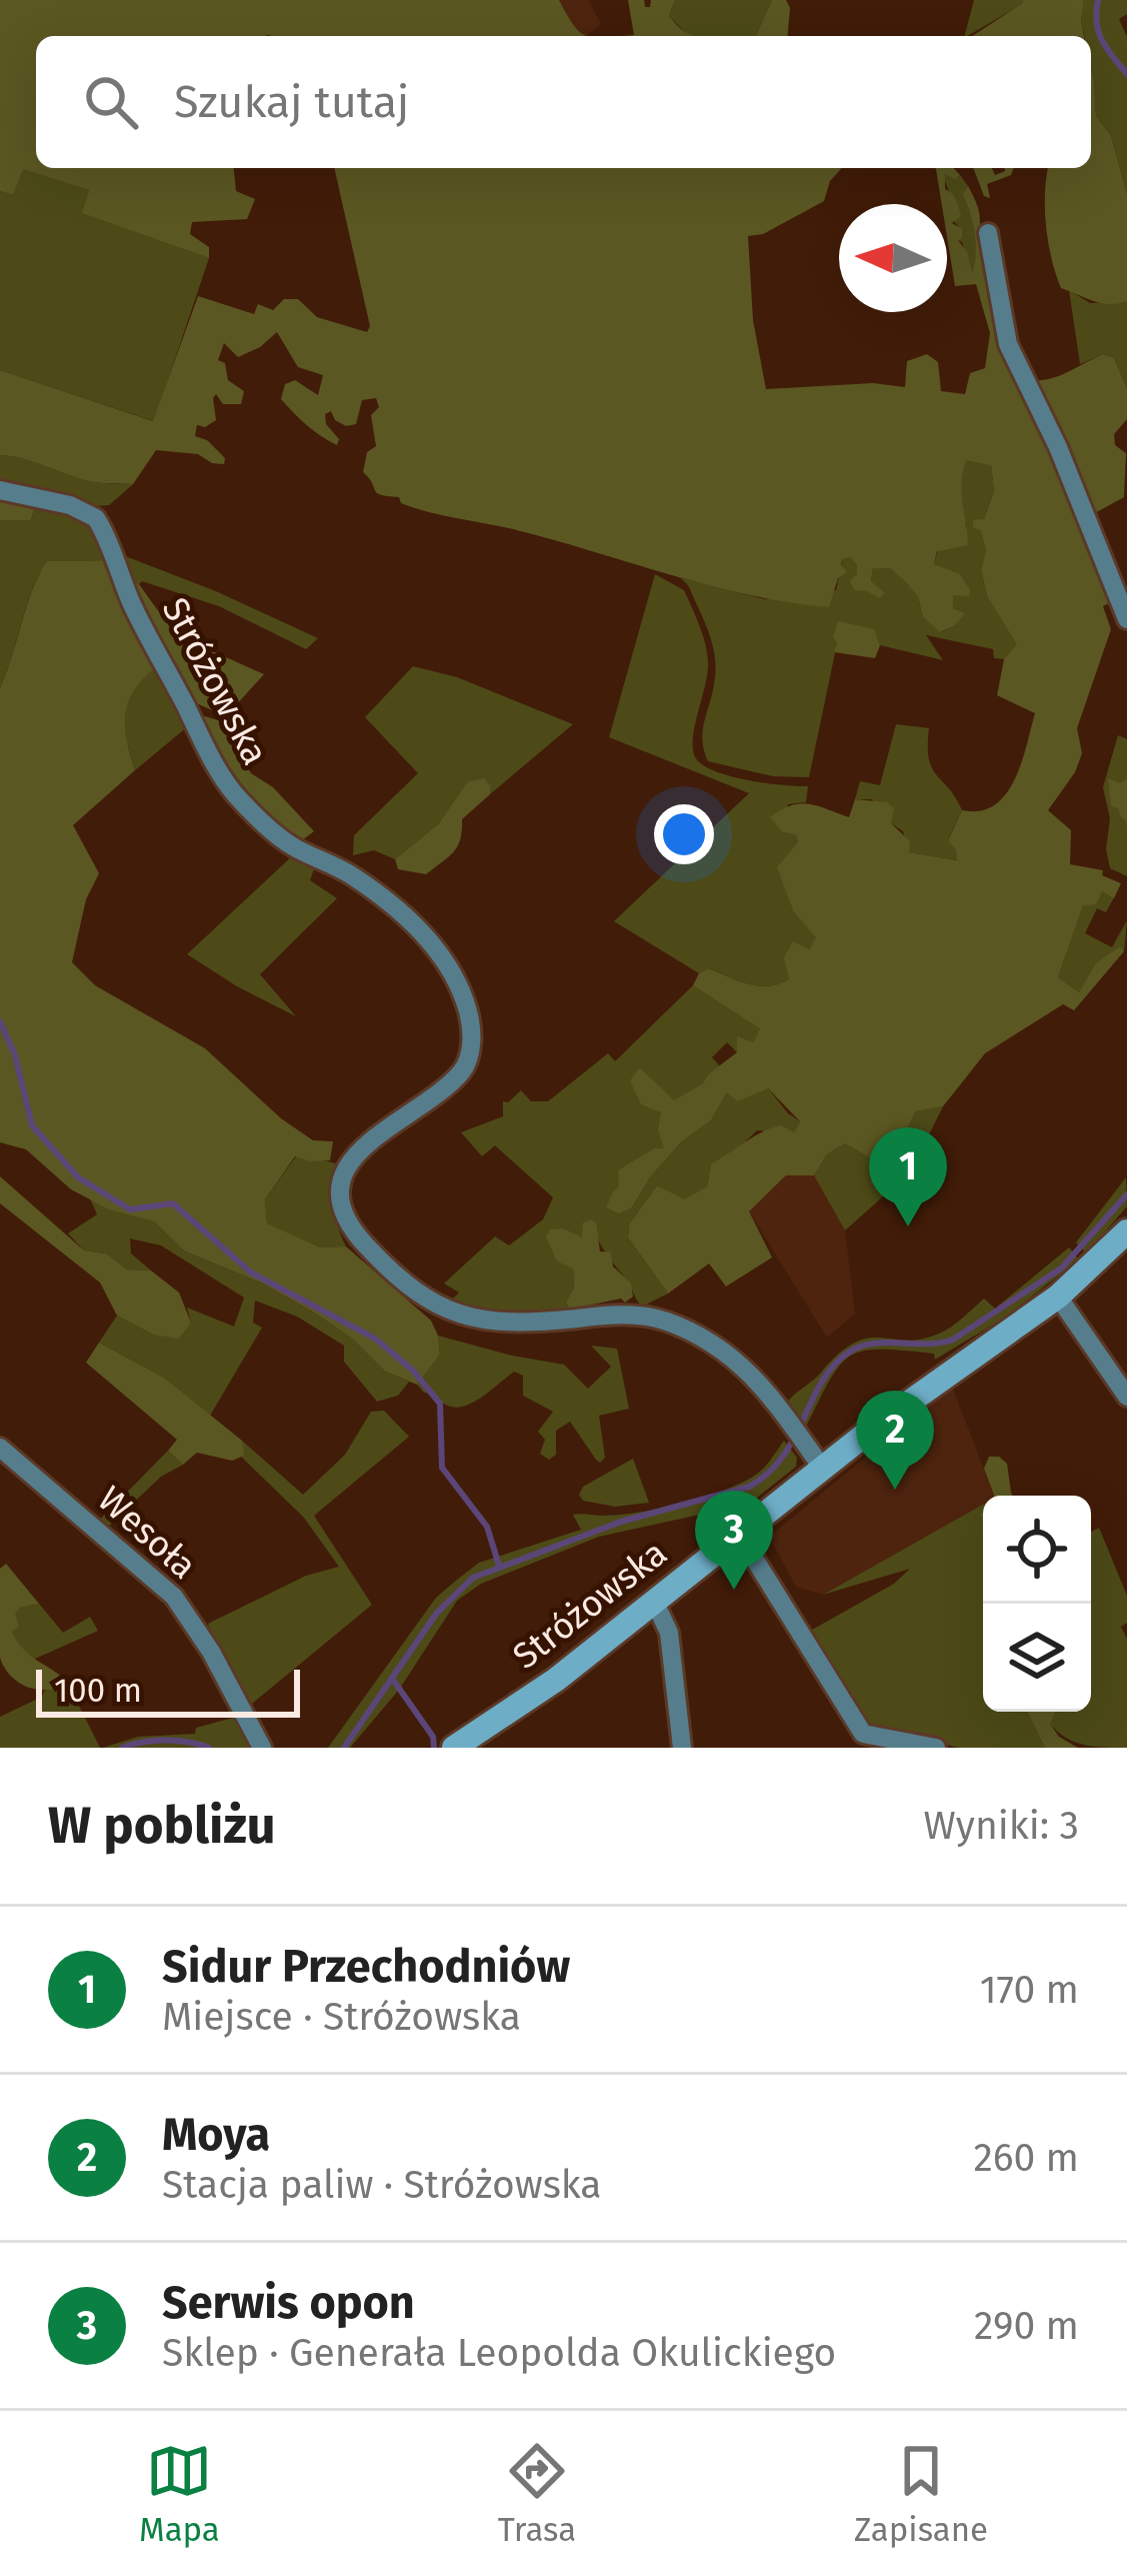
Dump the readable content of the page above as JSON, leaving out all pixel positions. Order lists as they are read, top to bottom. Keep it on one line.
{"streets":{"main road":["Stróżowska"],"street":["Wesoła"]},"scale_bar":"100 m","north":"left","page":{"search":"Szukaj tutaj","pins":["1","2","3"],"scale":"100 m","heading":["W pobliżu","Wyniki: 3"],"list":[{"mark":"1","name":"Sidur Przechodniów","note":"Miejsce · Stróżowska","value":"170 m"},{"mark":"2","name":"Moya","note":"Stacja paliw · Stróżowska","value":"260 m"},{"mark":"3","name":"Serwis opon","note":"Sklep · Generała Leopolda Okulickiego","value":"290 m"}],"nav":["Mapa","Trasa","Zapisane"]}}
